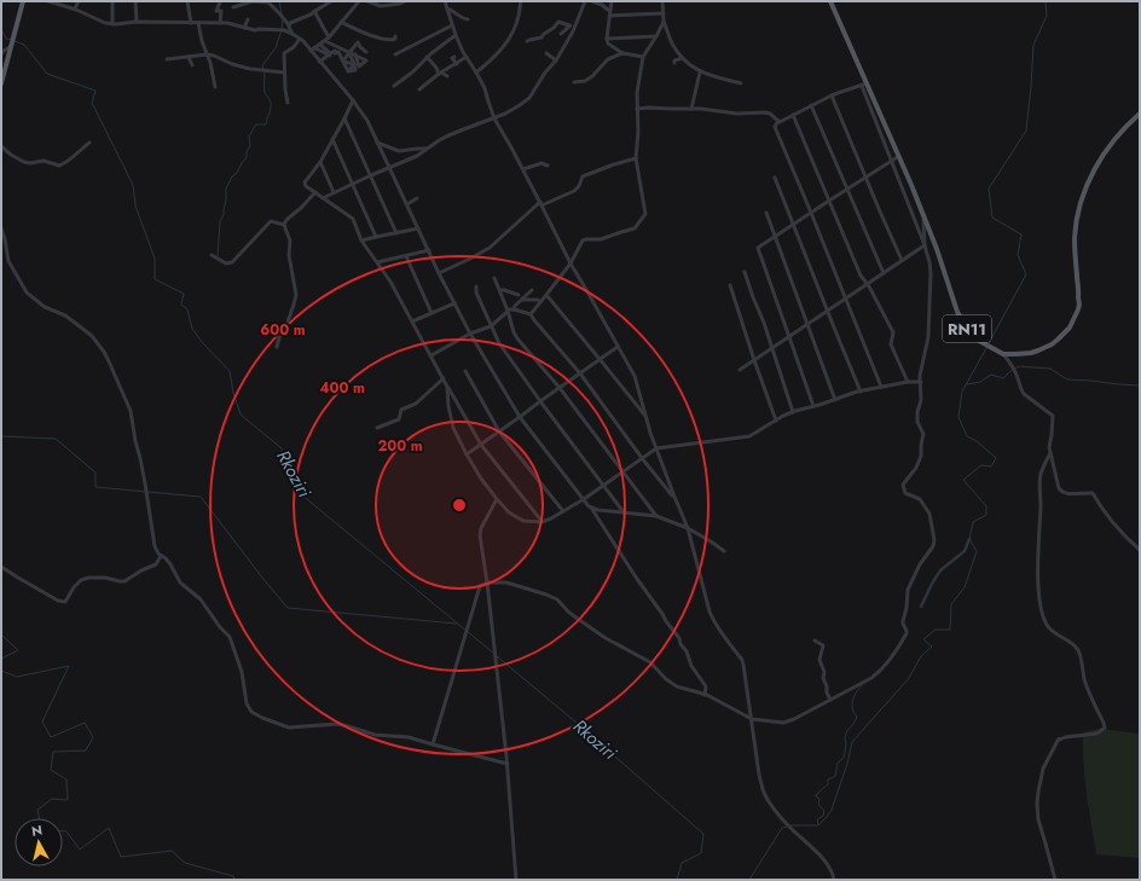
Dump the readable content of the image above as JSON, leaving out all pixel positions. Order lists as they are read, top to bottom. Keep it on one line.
{"streets":{"main road":["RN11"]},"water":["Rkoziri"],"north":"top","rings":["600 m","400 m","200 m"]}
